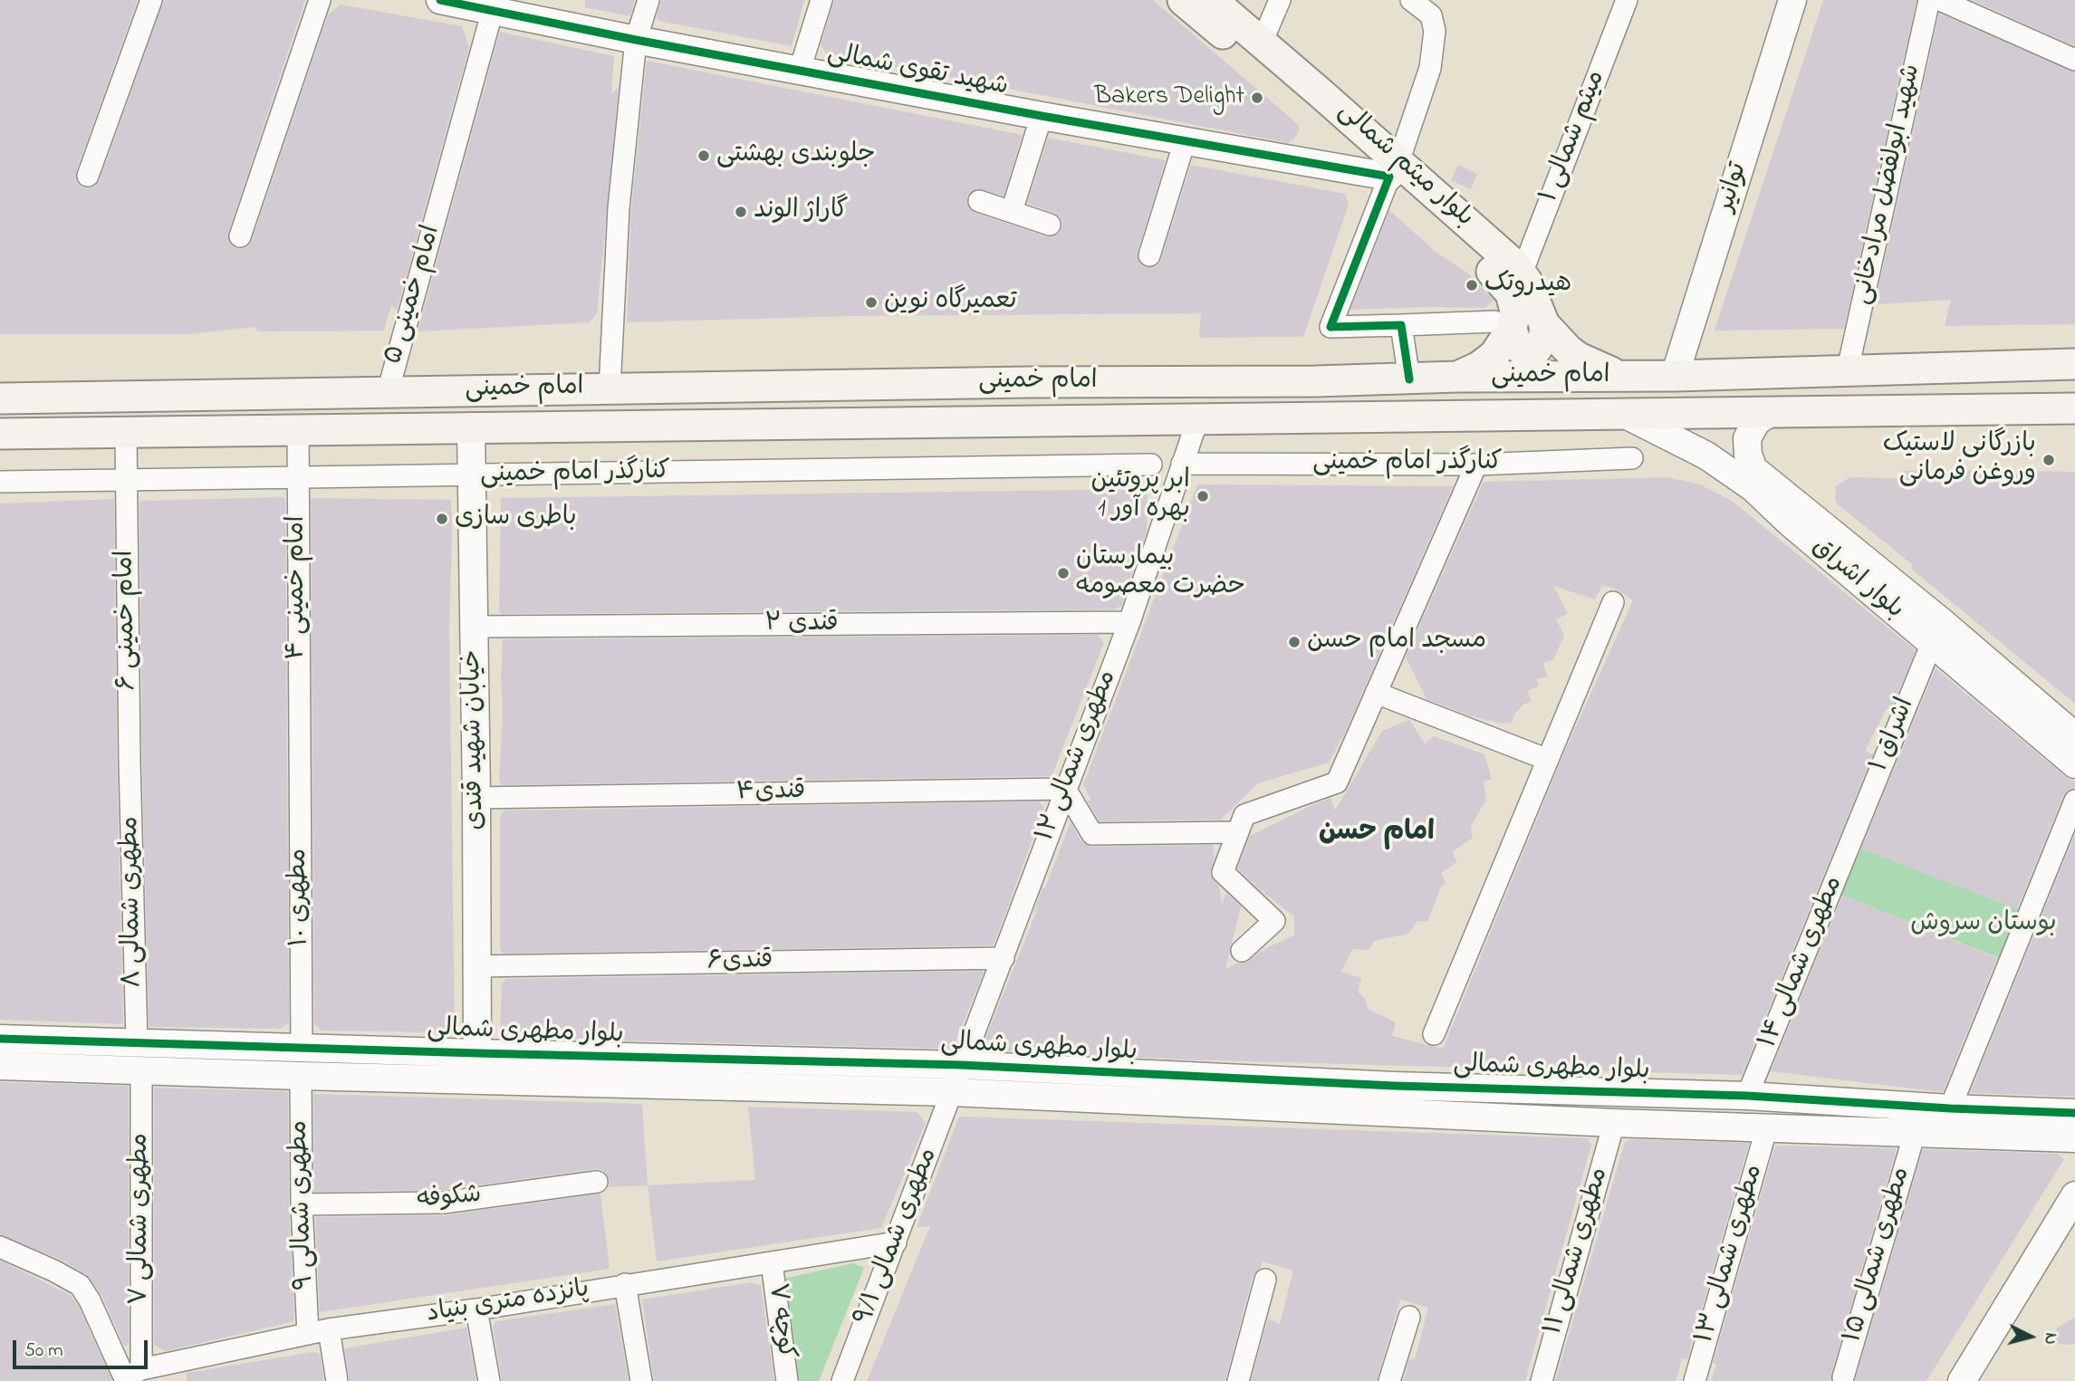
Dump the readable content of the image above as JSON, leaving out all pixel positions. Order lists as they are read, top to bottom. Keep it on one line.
{"streets":{"main road":["بلوار میثم شمالی","امام خمینی"],"street":["شهید تقوی شمالی","میثم شمالی ۱","شهید ابولفضل مرادخانی","توانیر","امام خمینی ۵","کنارگذر امام خمینی","بلوار اشراق","امام خمینی ۴","امام خمینی ۶","قندی ۲","اشراق ۱","خیابان شهید قندی","مطهری شمالی ۱۲","قندی۴","مطهری ۱۰","مطهری شمالی ۸","قندی۶","مطهری شمالی ۱۴","بلوار مطهری شمالی","شکوفه","مطهری شمالی ۹","مطهری شمالی ۷","مطهری شمالی ۹/۱","مطهری شمالی ۱۱","مطهری شمالی ۱۳","مطهری شمالی ۱۵","پانزده متری بنیاد","کوچه ۷"]},"crossings":[["شهید تقوی شمالی","بلوار میثم شمالی"],["شهید تقوی شمالی","امام خمینی ۵"],["میثم شمالی ۱","بلوار میثم شمالی"],["بلوار میثم شمالی","امام خمینی"],["شهید ابولفضل مرادخانی","امام خمینی"],["توانیر","امام خمینی"],["امام خمینی ۵","امام خمینی"],["امام خمینی","بلوار اشراق"],["امام خمینی","امام خمینی ۴"],["امام خمینی","امام خمینی ۶"],["امام خمینی","خیابان شهید قندی"],["امام خمینی","مطهری شمالی ۱۲"],["کنارگذر امام خمینی","امام خمینی ۴"],["کنارگذر امام خمینی","امام خمینی ۶"],["کنارگذر امام خمینی","خیابان شهید قندی"],["کنارگذر امام خمینی","مطهری شمالی ۱۲"],["بلوار اشراق","اشراق ۱"],["امام خمینی ۴","مطهری ۱۰"],["امام خمینی ۶","مطهری شمالی ۸"],["قندی ۲","خیابان شهید قندی"],["قندی ۲","مطهری شمالی ۱۲"],["اشراق ۱","مطهری شمالی ۱۴"],["خیابان شهید قندی","قندی۴"],["خیابان شهید قندی","قندی۶"],["خیابان شهید قندی","بلوار مطهری شمالی"],["مطهری شمالی ۱۲","قندی۴"],["مطهری شمالی ۱۲","قندی۶"],["مطهری شمالی ۱۲","بلوار مطهری شمالی"],["مطهری شمالی ۱۲","مطهری شمالی ۹/۱"],["مطهری ۱۰","بلوار مطهری شمالی"],["مطهری شمالی ۸","بلوار مطهری شمالی"],["مطهری شمالی ۱۴","بلوار مطهری شمالی"],["بلوار مطهری شمالی","مطهری شمالی ۹"],["بلوار مطهری شمالی","مطهری شمالی ۷"],["بلوار مطهری شمالی","مطهری شمالی ۹/۱"],["بلوار مطهری شمالی","مطهری شمالی ۱۱"],["بلوار مطهری شمالی","مطهری شمالی ۱۳"],["بلوار مطهری شمالی","مطهری شمالی ۱۵"],["شکوفه","مطهری شمالی ۹"],["مطهری شمالی ۹","پانزده متری بنیاد"],["مطهری شمالی ۷","پانزده متری بنیاد"],["مطهری شمالی ۹/۱","پانزده متری بنیاد"],["پانزده متری بنیاد","کوچه ۷"]],"districts":["امام حسن"],"parks":["بوستان سروش"],"places":["Bakers Delight","جلوبندی بهشتی","گاراژ الوند","هیدروتک","تعمیرگاه نوین","بازرگانی لاستیک وروغن فرمانی","ابر پروتئین بهره آور 1","باطری سازی","بیمارستان حضرت معصومه","مسجد امام حسن"],"scale_bar":"50 m","north":"right"}
